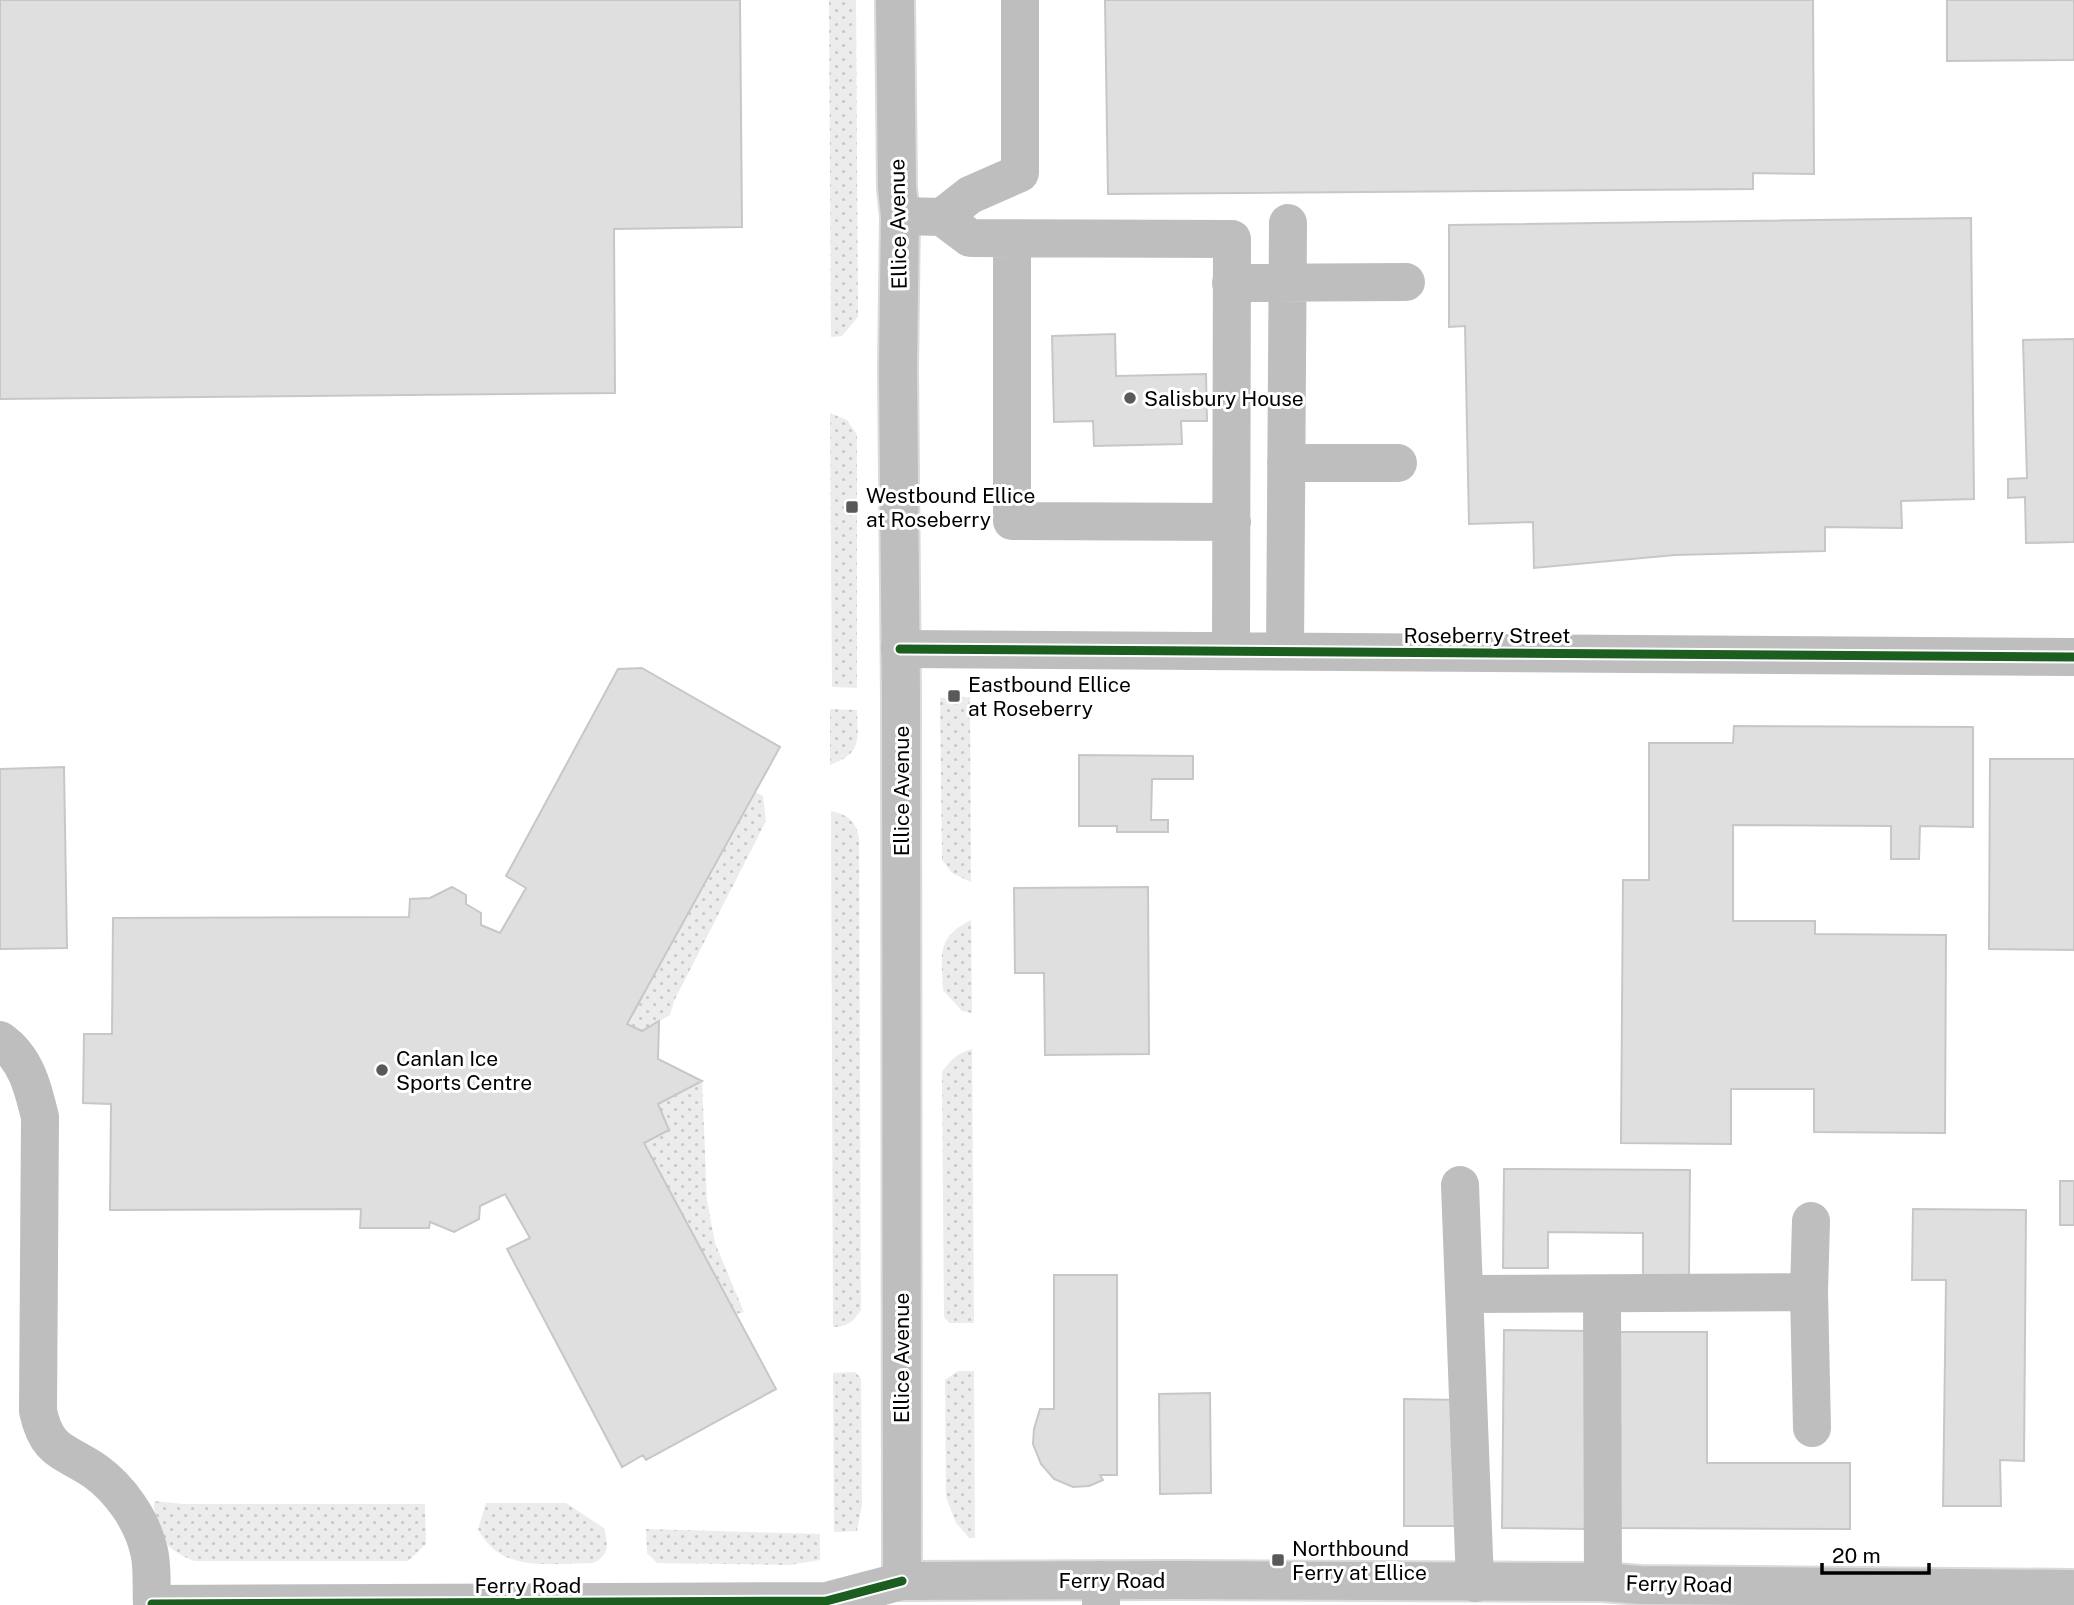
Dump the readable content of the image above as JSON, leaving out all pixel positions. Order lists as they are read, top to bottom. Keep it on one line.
{"streets":{"main road":["Ellice Avenue","Roseberry Street","Ferry Road"]},"crossings":[["Ellice Avenue","Roseberry Street"],["Ellice Avenue","Ferry Road"]],"places":{"other":["Salisbury House","Canlan Ice Sports Centre"],"transit":["Westbound Ellice at Roseberry","Eastbound Ellice at Roseberry","Northbound Ferry at Ellice"]},"scale_bar":"20 m"}
